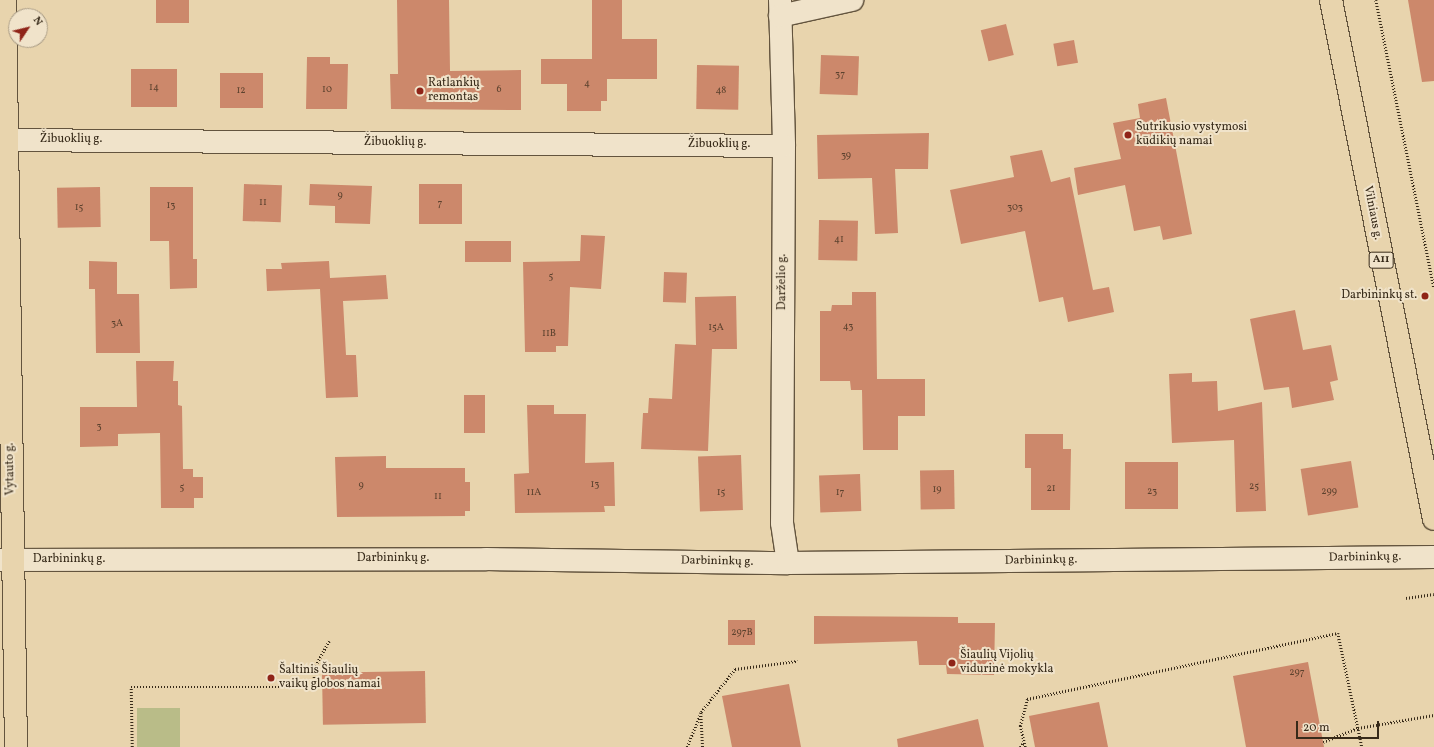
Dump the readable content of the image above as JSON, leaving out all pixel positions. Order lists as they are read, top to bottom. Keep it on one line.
{"streets":{"main road":["Vilniaus g.","A11","Vytauto g."],"street":["Žibuoklių g.","Darželio g.","Darbininkų g."]},"crossings":[["Žibuoklių g.","Darželio g."],["Žibuoklių g.","Vytauto g."],["Darželio g.","Darbininkų g."],["Vytauto g.","Darbininkų g."]],"places":["Ratlankių remontas","Sutrikusio vystymosi kūdikių namai","Darbininkų st.","Šiaulių Vijolių vidurinė mokykla","Šaltinis Šiaulių vaikų globos namai"],"house_numbers":["37","4","14","10","6","12","48","39","9","11","7","13","15","303","41","5","3A","43","15A","11B","3","13","9","25","5","21","19","23","299","11A","15","17","11","297B","297"],"scale_bar":"20 m","north":"top right"}
